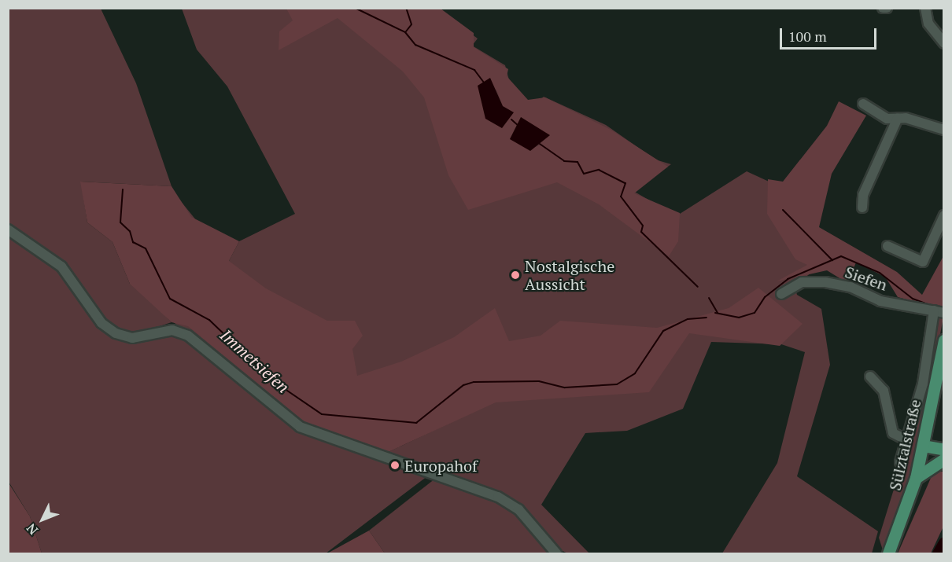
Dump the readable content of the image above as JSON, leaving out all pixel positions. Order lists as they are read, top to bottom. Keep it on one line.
{"streets":{"main road":["Sülztalstraße"],"street":["Siefen"]},"crossings":[["Siefen","Sülztalstraße"]],"water":["Immetsiefen"],"places":["Nostalgische Aussicht","Europahof"],"scale_bar":"100 m","north":"bottom left"}
